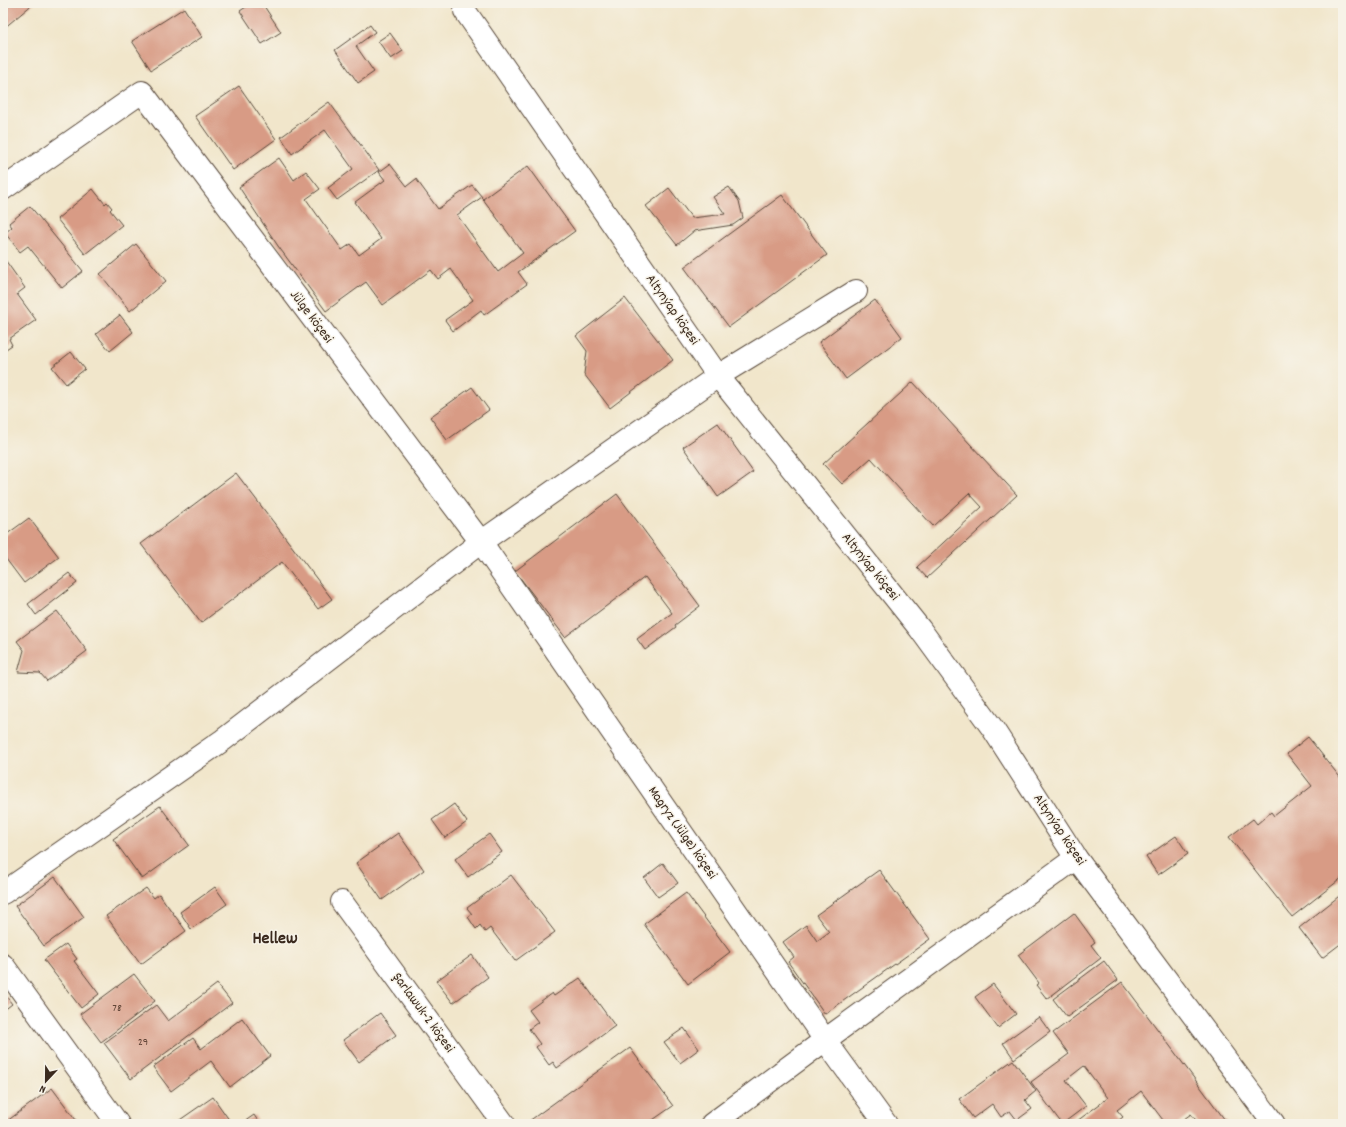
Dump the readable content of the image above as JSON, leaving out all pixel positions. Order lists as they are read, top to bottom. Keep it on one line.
{"streets":{"street":["Altynýap köçesi","Jülge köçesi","Magryz (Jülge) köçesi","Şarlawuk-2 köçesi"]},"crossings":[["Jülge köçesi","Magryz (Jülge) köçesi"]],"districts":["Hellew"],"house_numbers":["78","29"],"north":"bottom"}
